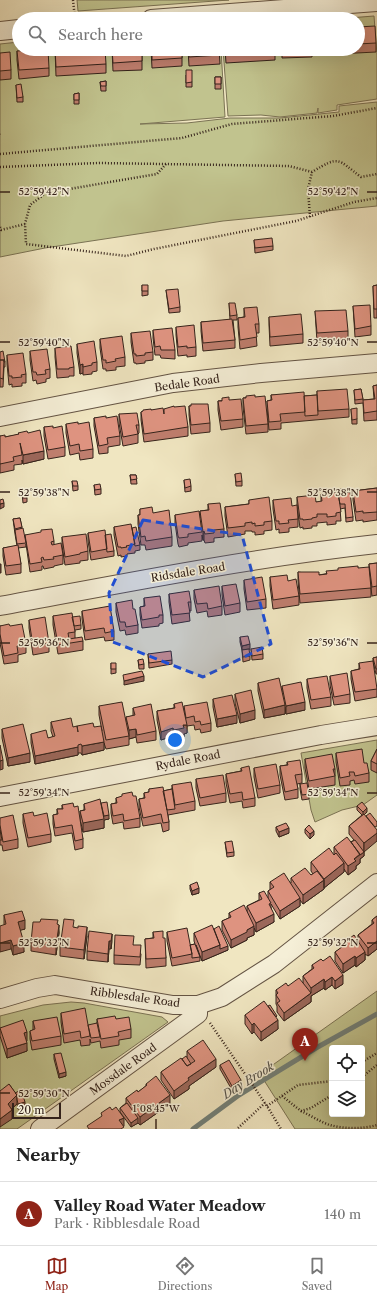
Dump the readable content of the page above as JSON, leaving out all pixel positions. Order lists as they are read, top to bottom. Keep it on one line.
{"streets":{"street":["Bedale Road","Ridsdale Road","Rydale Road","Ribblesdale Road","Mossdale Road"]},"crossings":[["Ribblesdale Road","Mossdale Road"]],"water":["Day Brook"],"scale_bar":"20 m","page":{"search":"Search here","pins":"A","scale":"20 m","heading":"Nearby","list":[{"mark":"A","name":"Valley Road Water Meadow","note":"Park · Ribblesdale Road","value":"140 m"}],"nav":["Map","Directions","Saved"]},"coordinates":["52°59'42\"N","52°59'40\"N","52°59'38\"N","52°59'36\"N","52°59'34\"N","52°59'32\"N","52°59'30\"N","1°08'45\"W"]}
